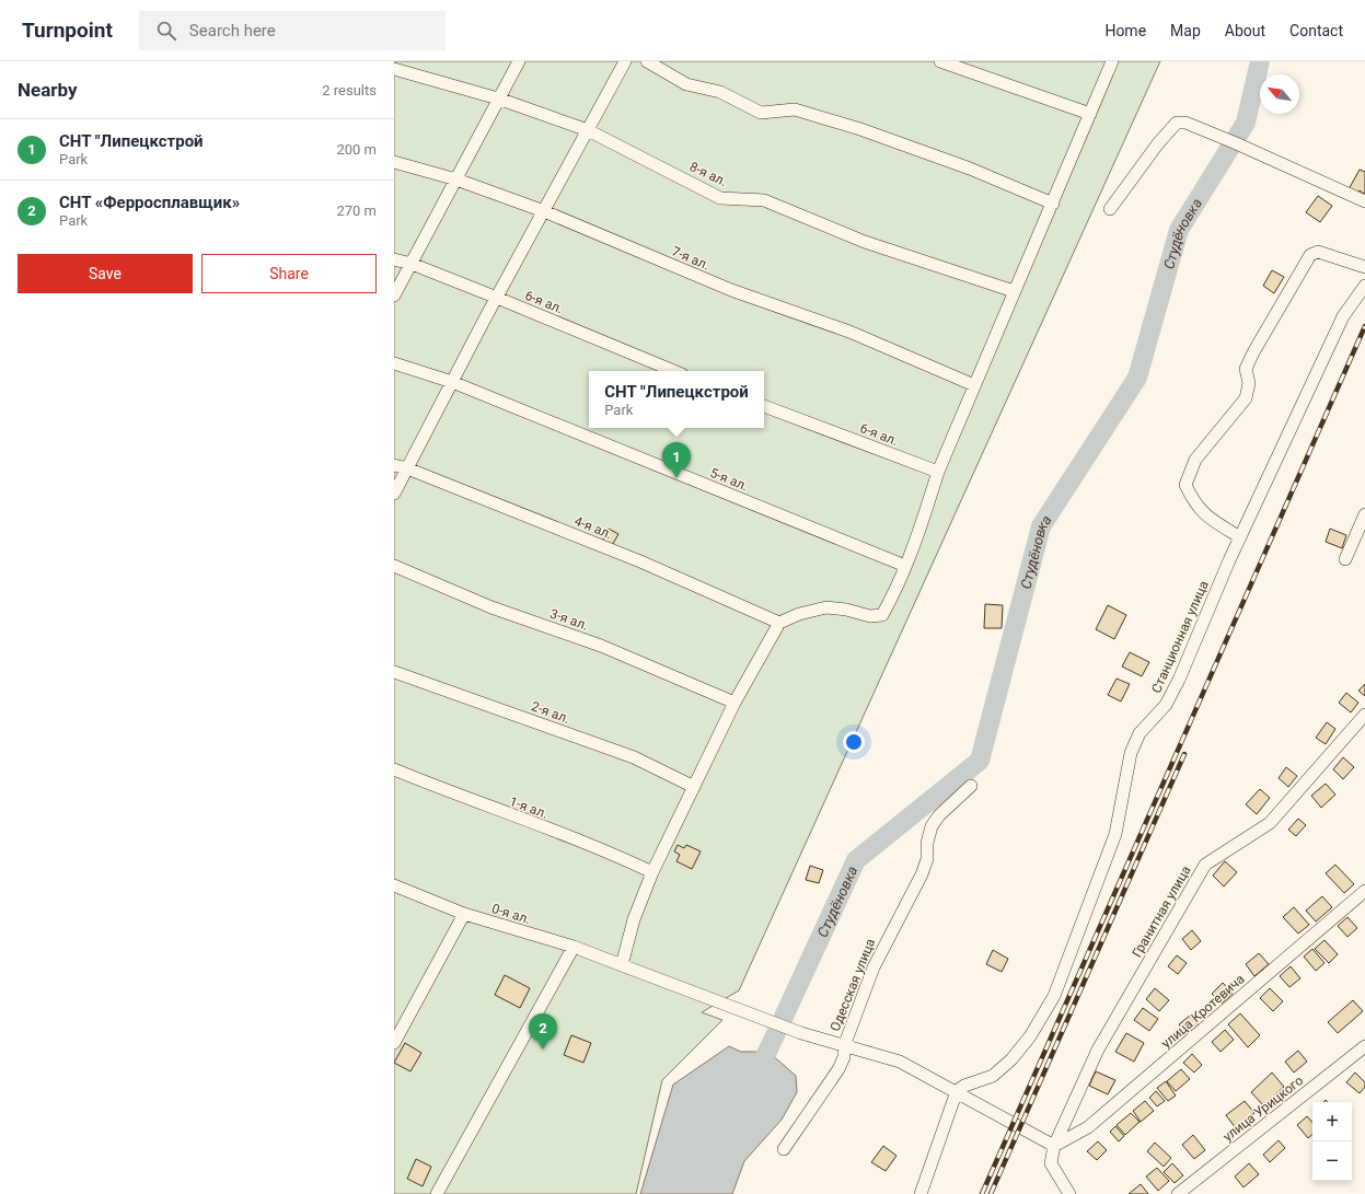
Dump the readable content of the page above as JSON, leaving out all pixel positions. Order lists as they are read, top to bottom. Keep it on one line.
{"streets":{"street":["8-я ал.","7-я ал.","6-я ал.","5-я ал.","4-я ал.","3-я ал.","Станционная улица","2-я ал.","1-я ал.","Гранитная улица","0-я ал.","Одесская улица","улица Кротевича","улица Урицкого"]},"crossings":[["Станционная улица","0-я ал."],["Гранитная улица","0-я ал."],["Гранитная улица","улица Кротевича"],["0-я ал.","Одесская улица"],["0-я ал.","улица Кротевича"]],"water":["Студёновка"],"north":"top left","page":{"header":"Turnpoint","search":"Search here","nav":["Home","Map","About","Contact"],"heading":["Nearby","2 results"],"list":[{"mark":"1","name":"СНТ \"Липецкстрой","note":"Park","value":"200 m"},{"mark":"2","name":"СНТ «Ферросплавщик»","note":"Park","value":"270 m"}],"buttons":["Save","Share"],"popup":["СНТ \"Липецкстрой","Park"],"pins":["1","2"],"map_buttons":["+","−"]}}
